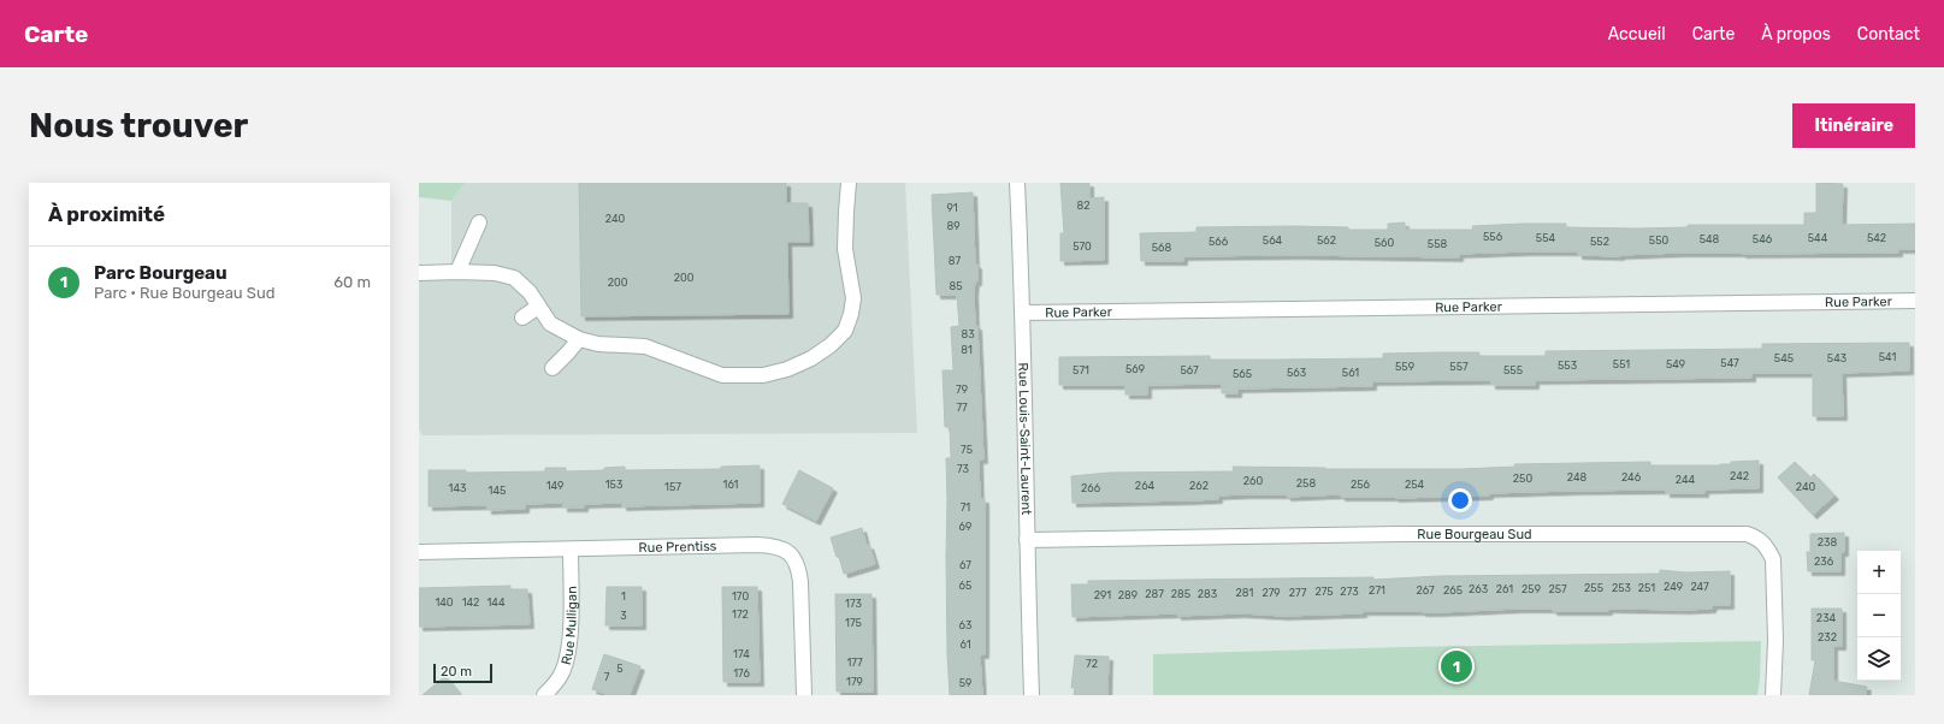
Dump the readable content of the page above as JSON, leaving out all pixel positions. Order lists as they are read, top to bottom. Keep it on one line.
{"streets":{"street":["Rue Parker","Rue Louis-Saint-Laurent","Rue Bourgeau Sud","Rue Prentiss","Rue Mulligan"]},"crossings":[["Rue Parker","Rue Louis-Saint-Laurent"],["Rue Louis-Saint-Laurent","Rue Bourgeau Sud"],["Rue Prentiss","Rue Mulligan"]],"house_numbers":["82","91","240","89","556","554","544","542","548","546","564","562","550","566","552","560","558","570","568","87","200","200","85","83","81","541","545","543","547","551","549","553","559","557","569","571","567","555","563","561","565","79","77","75","73","242","248","246","250","244","260","258","153","161","256","254","149","264","262","157","240","143","266","145","71","69","238","236","67","65","249","247","255","253","251","263","261","259","257","271","267","265","275","273","281","279","277","287","285","283","291","289","1","170","140","142","144","173","172","3","234","175","63","232","61","174","177","72","5","176","7","179","59"],"scale_bar":"20 m","page":{"header":"Carte","nav":["Accueil","Carte","À propos","Contact"],"buttons":"Itinéraire","title":"Nous trouver","heading":"À proximité","list":[{"mark":"1","name":"Parc Bourgeau","note":"Parc · Rue Bourgeau Sud","value":"60 m"}],"map_buttons":["+","−"],"pins":"1","scale":"20 m"}}
